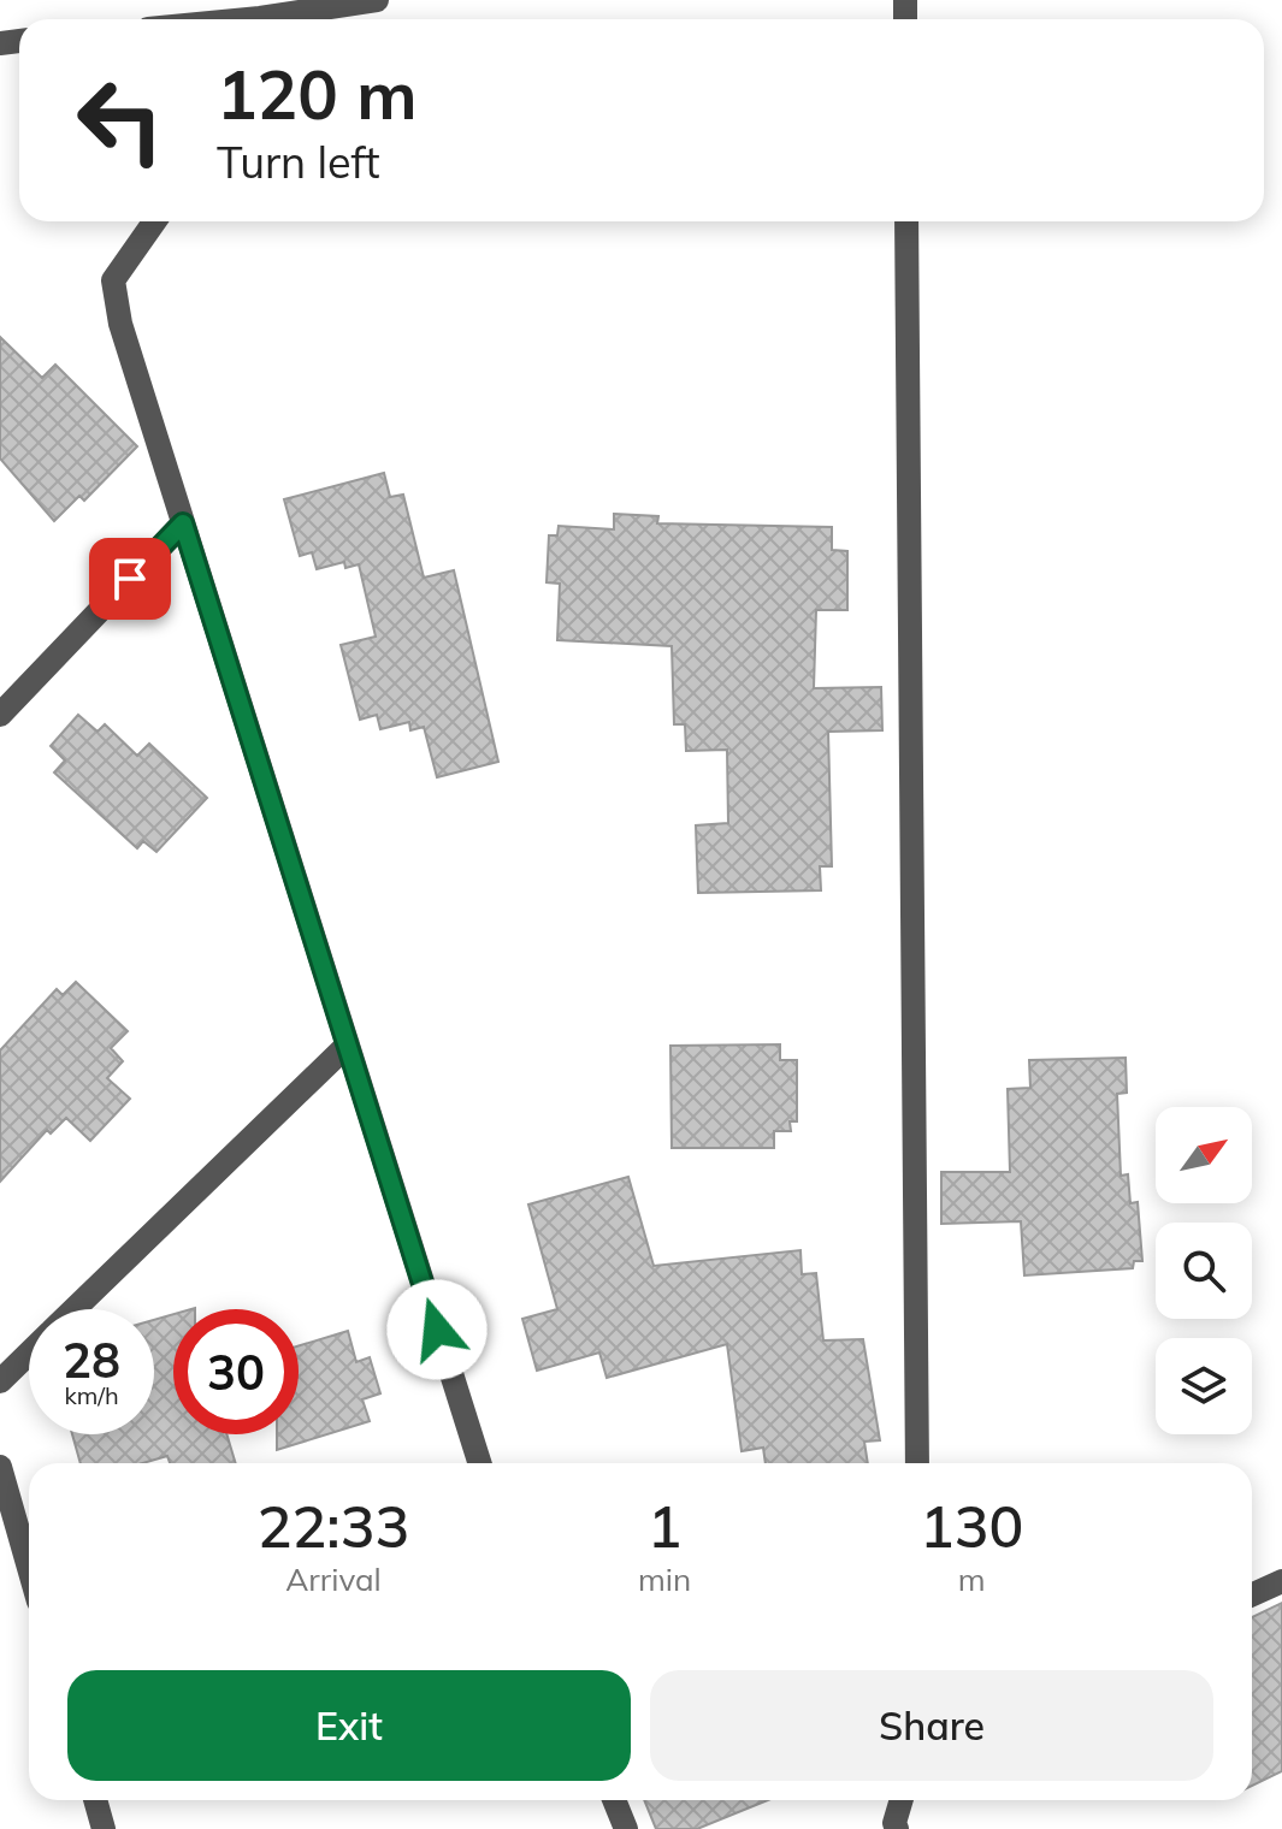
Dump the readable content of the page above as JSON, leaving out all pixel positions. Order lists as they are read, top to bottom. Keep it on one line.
{"north":"top right","page":{"turn":["120 m","Turn left"],"speed":"28 km/h","limit":"30","eta":["22:33","Arrival","1","min","130","m"],"buttons":["Exit","Share"]}}
